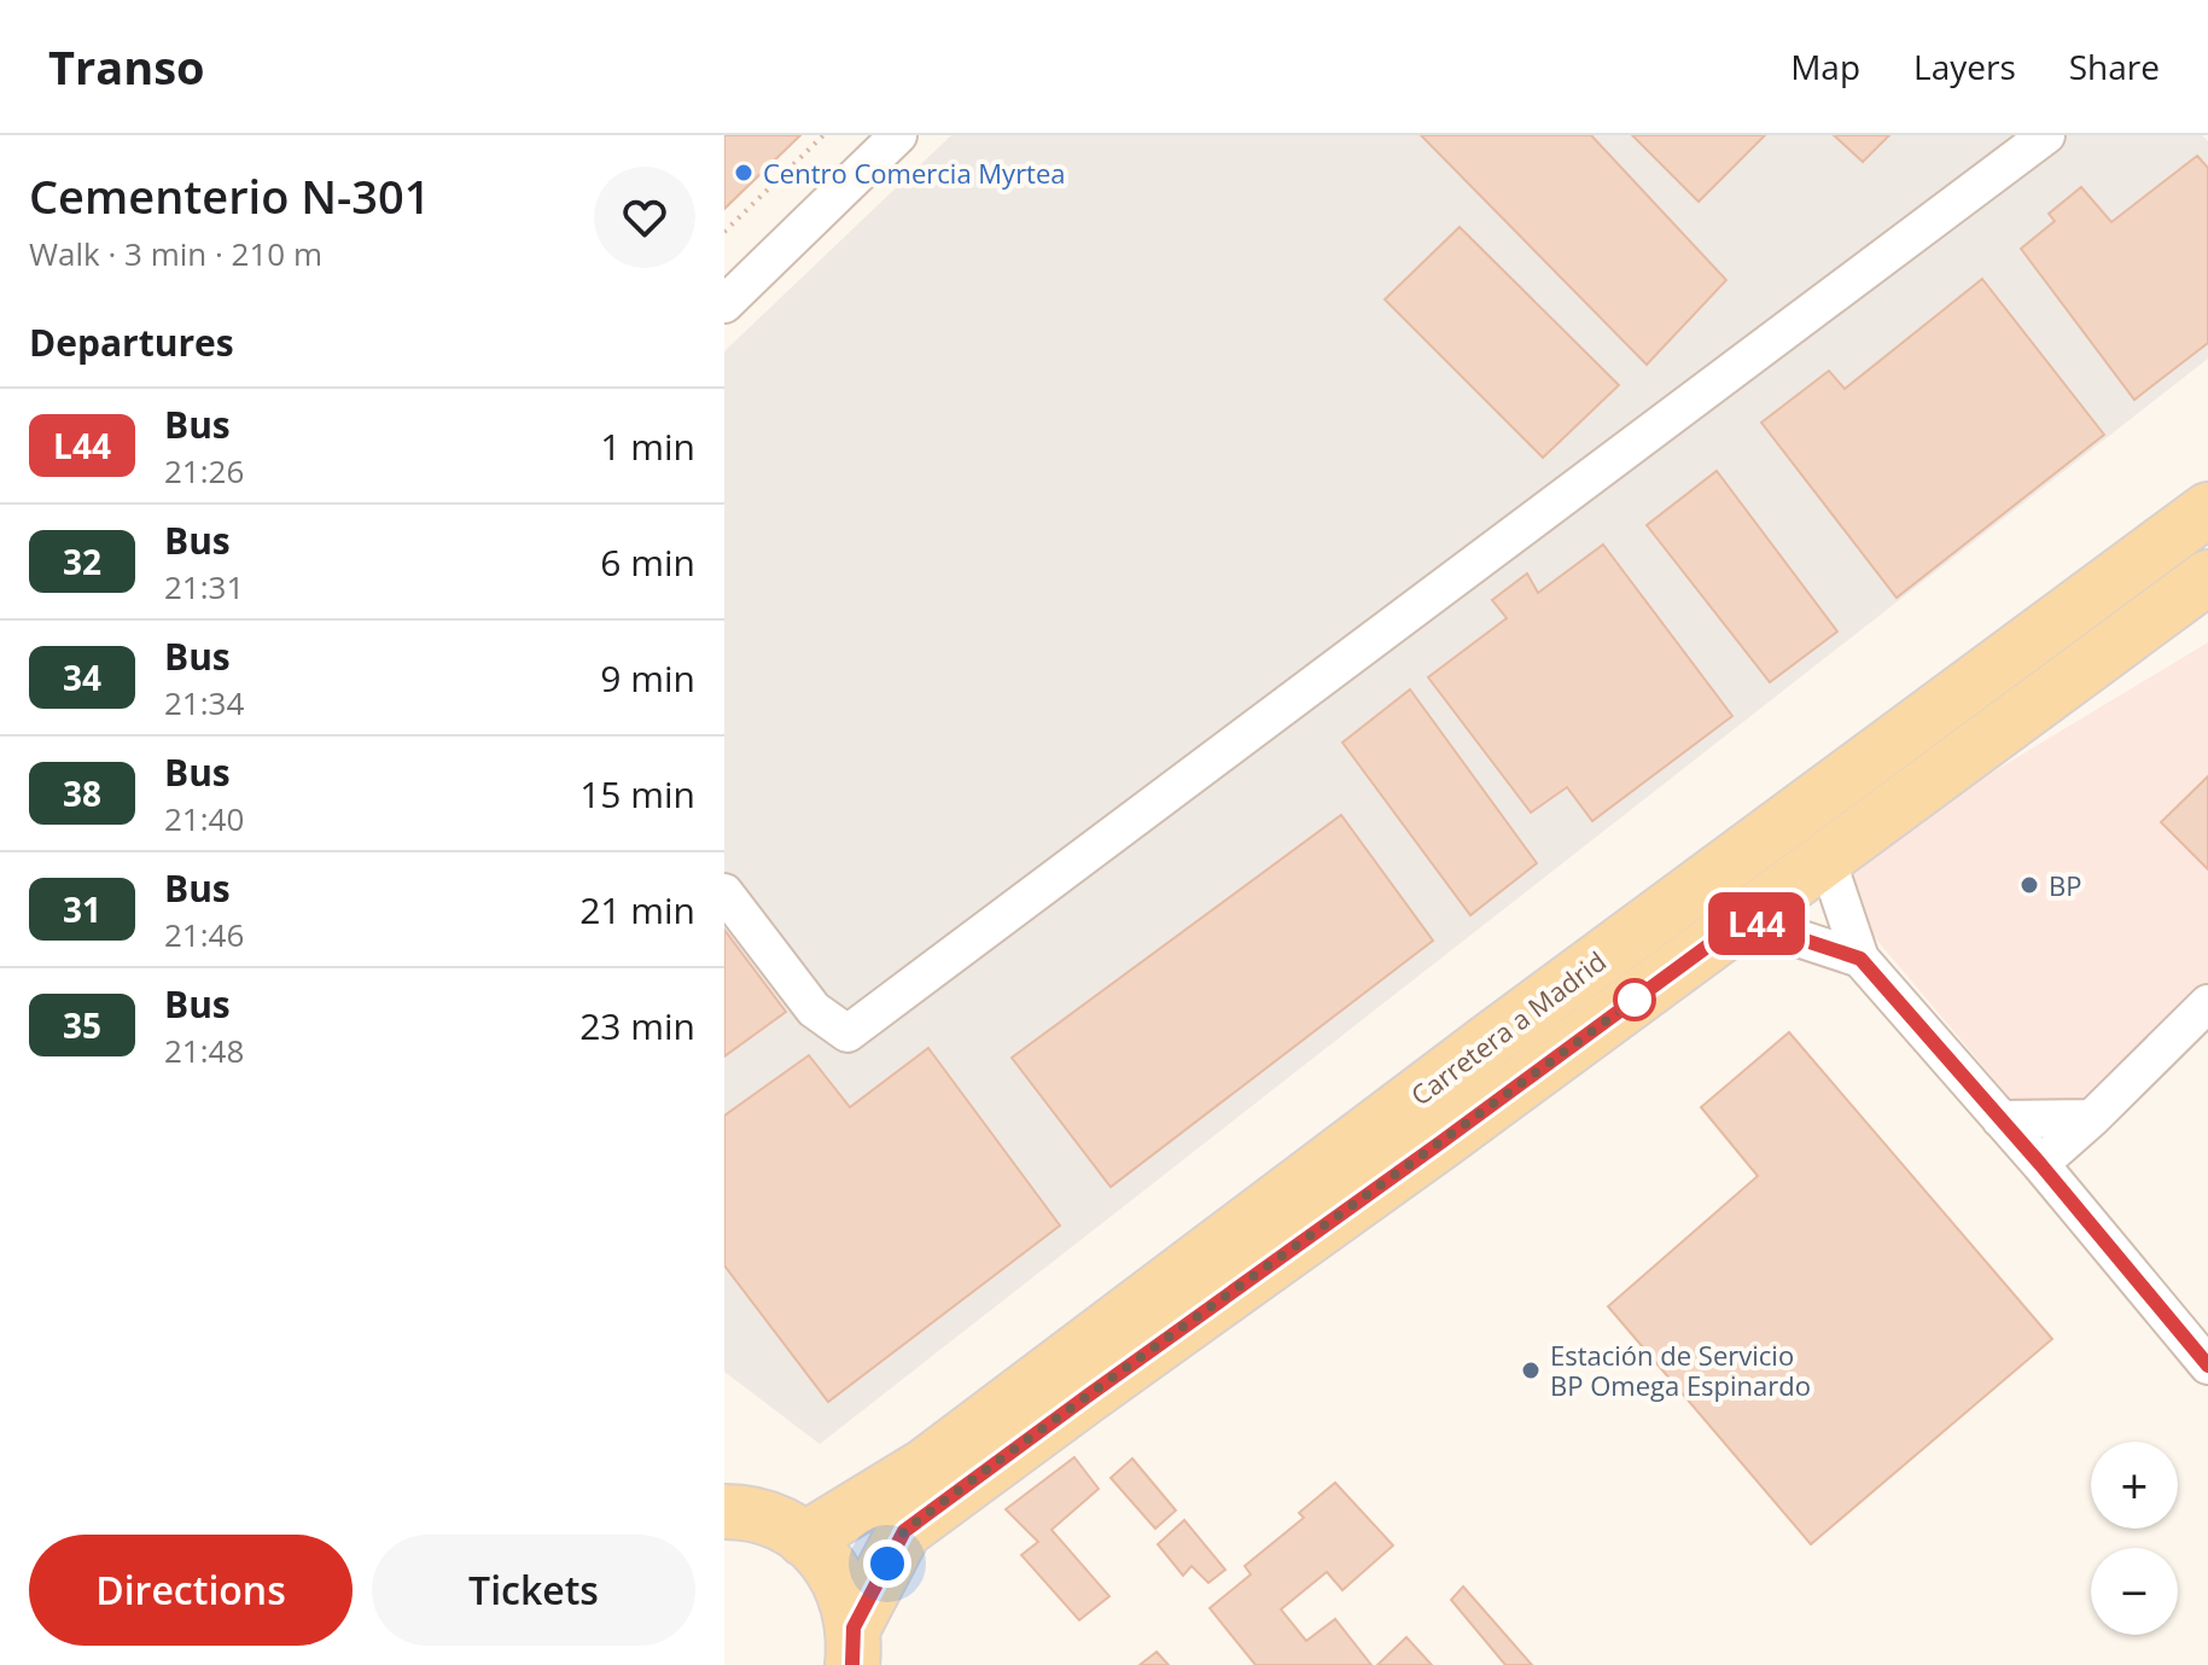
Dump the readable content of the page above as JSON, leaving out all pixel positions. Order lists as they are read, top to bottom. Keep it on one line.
{"streets":{"main road":["Carretera a Madrid"]},"places":["Centro Comercia Myrtea","BP","Estación de Servicio BP Omega Espinardo"],"lines":["bus line L44"],"page":{"header":"Transo","nav":["Map","Layers","Share"],"heading":[["Cementerio N-301","Walk · 3 min · 210 m"],"Departures"],"on_map":"L44","list":[{"mark":"L44","name":"Bus","note":"21:26","value":"1 min"},{"mark":"32","name":"Bus","note":"21:31","value":"6 min"},{"mark":"34","name":"Bus","note":"21:34","value":"9 min"},{"mark":"38","name":"Bus","note":"21:40","value":"15 min"},{"mark":"31","name":"Bus","note":"21:46","value":"21 min"},{"mark":"35","name":"Bus","note":"21:48","value":"23 min"}],"map_buttons":["+","−"],"buttons":["Directions","Tickets"]}}
